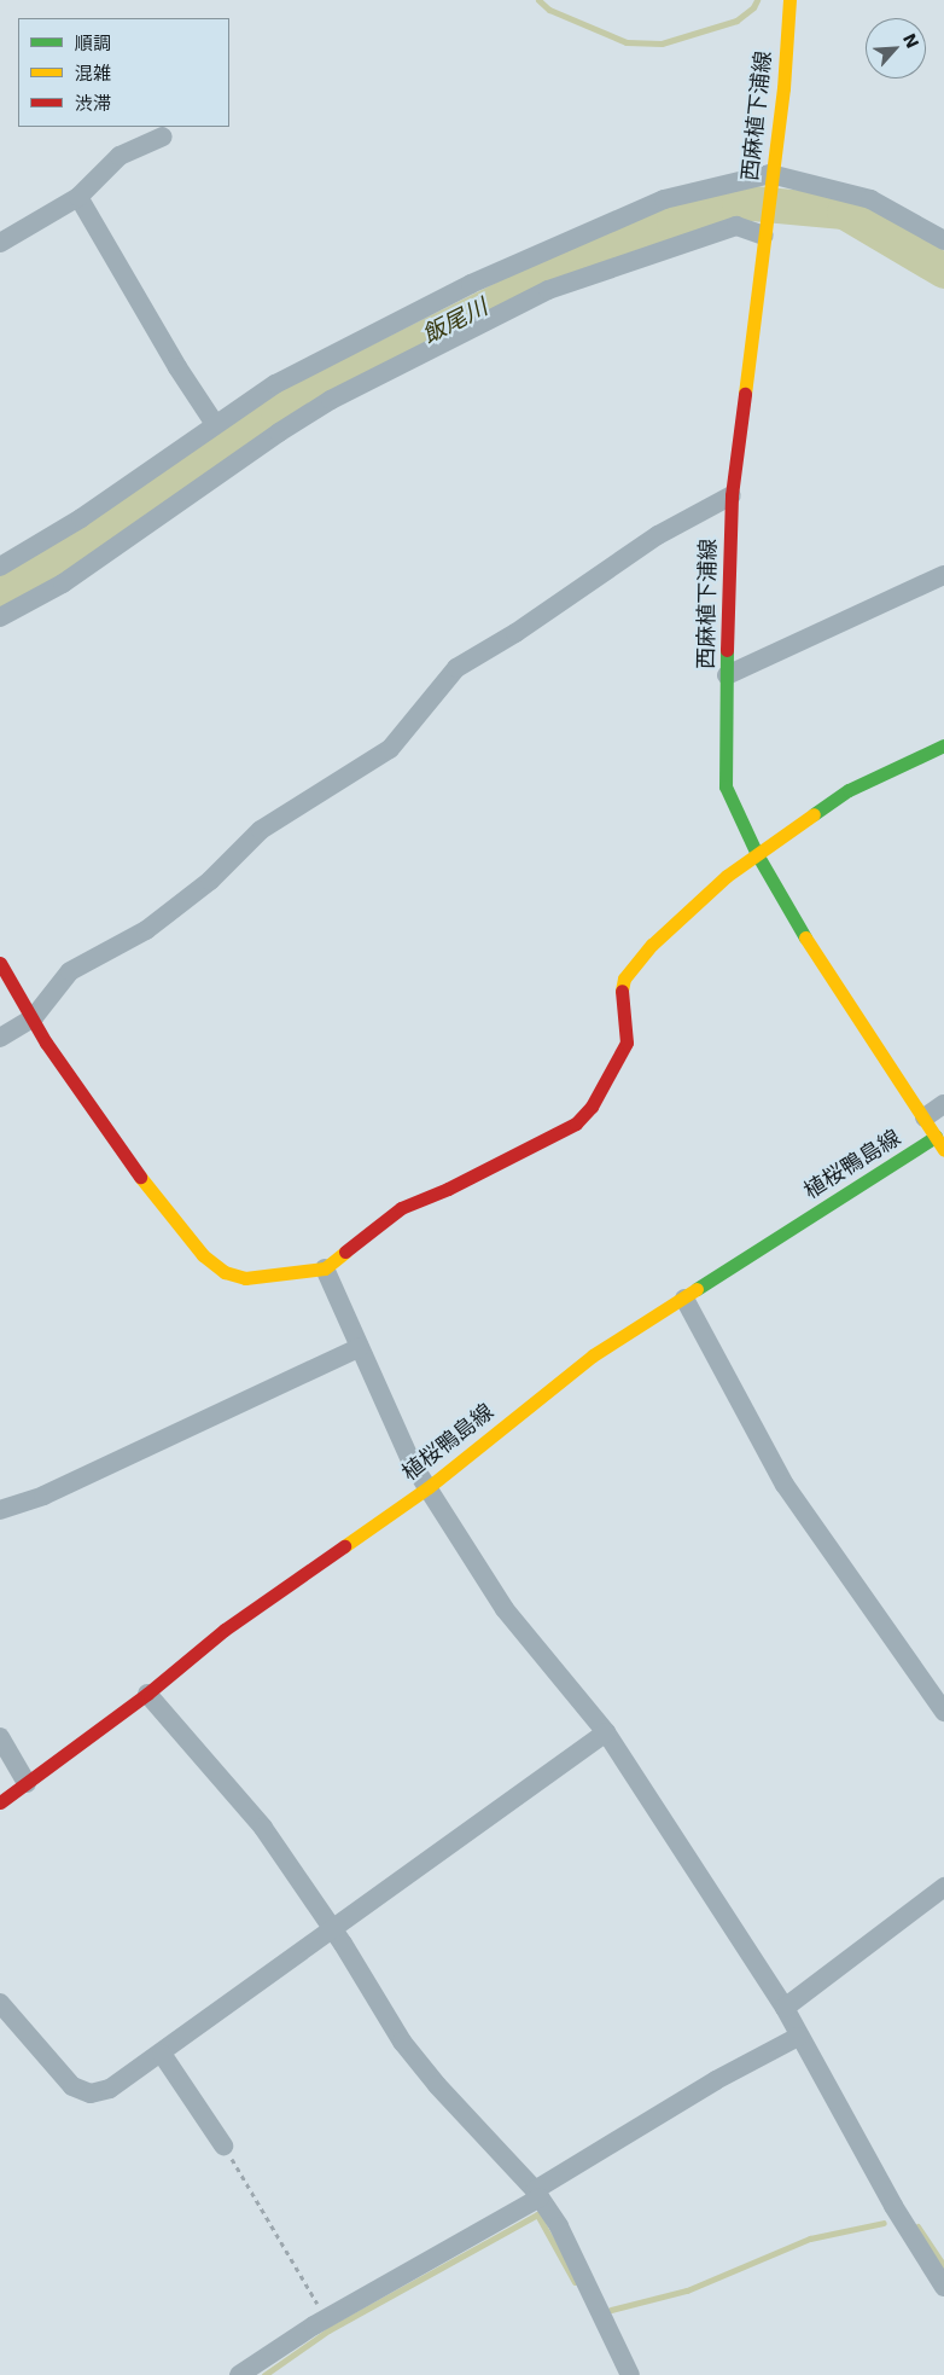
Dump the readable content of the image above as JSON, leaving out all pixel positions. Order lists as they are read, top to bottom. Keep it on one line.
{"streets":{"main road":["西麻植下浦線","植桜鴨島線"]},"crossings":[["西麻植下浦線","植桜鴨島線"]],"water":["飯尾川"],"legend":["順調","混雑","渋滞"],"north":"top right"}
